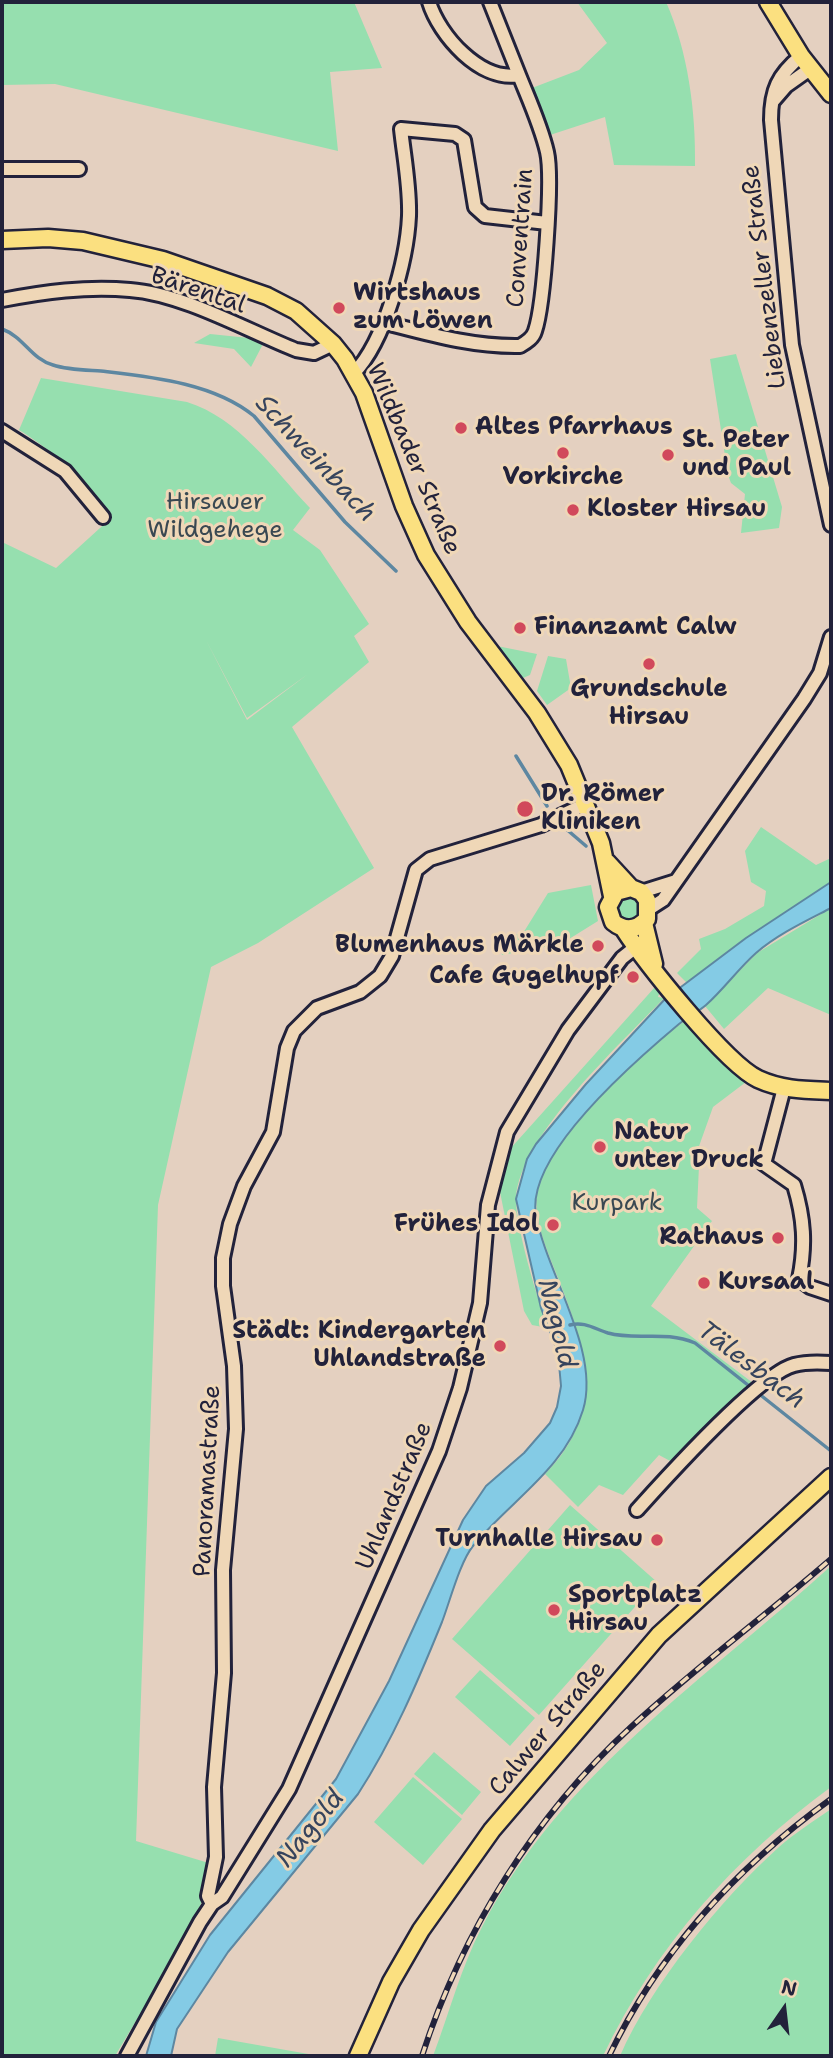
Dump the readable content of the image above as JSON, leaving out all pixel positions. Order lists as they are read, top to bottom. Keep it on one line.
{"streets":{"main road":["Wildbader Straße","Calwer Straße"],"street":["Conventrain","Liebenzeller Straße","Bärental","Panoramastraße","Uhlandstraße"]},"crossings":[["Bärental","Wildbader Straße"],["Wildbader Straße","Panoramastraße"],["Wildbader Straße","Uhlandstraße"],["Panoramastraße","Uhlandstraße"]],"water":["Schweinbach","Nagold","Tälesbach"],"parks":["Hirsauer Wildgehege","Kurpark"],"places":["Wirtshaus zum Löwen","Altes Pfarrhaus","Vorkirche","St. Peter und Paul","Kloster Hirsau","Finanzamt Calw","Grundschule Hirsau","Dr. Römer Kliniken","Blumenhaus Märkle","Cafe Gugelhupf","Natur unter Druck","Frühes Idol","Rathaus","Kursaal","Städt: Kindergarten Uhlandstraße","Turnhalle Hirsau","Sportplatz Hirsau"],"north":"top"}
